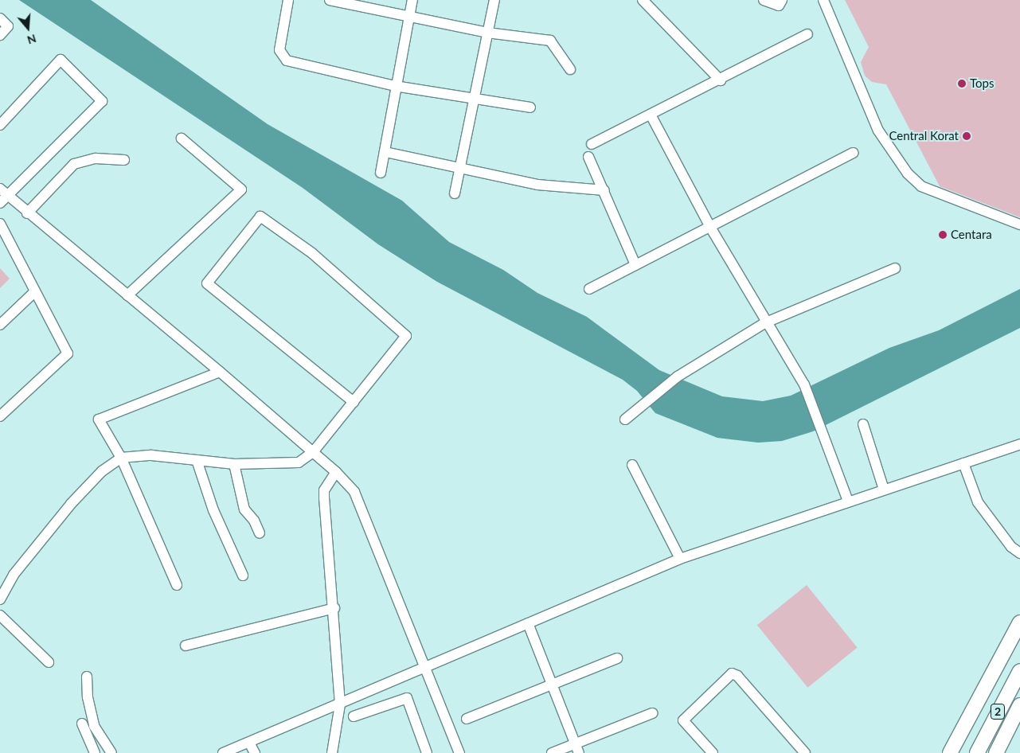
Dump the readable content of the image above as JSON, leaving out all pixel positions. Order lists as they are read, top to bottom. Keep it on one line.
{"streets":{"highway":["2"]},"places":["Tops","Central Korat","Centara"],"north":"bottom"}
